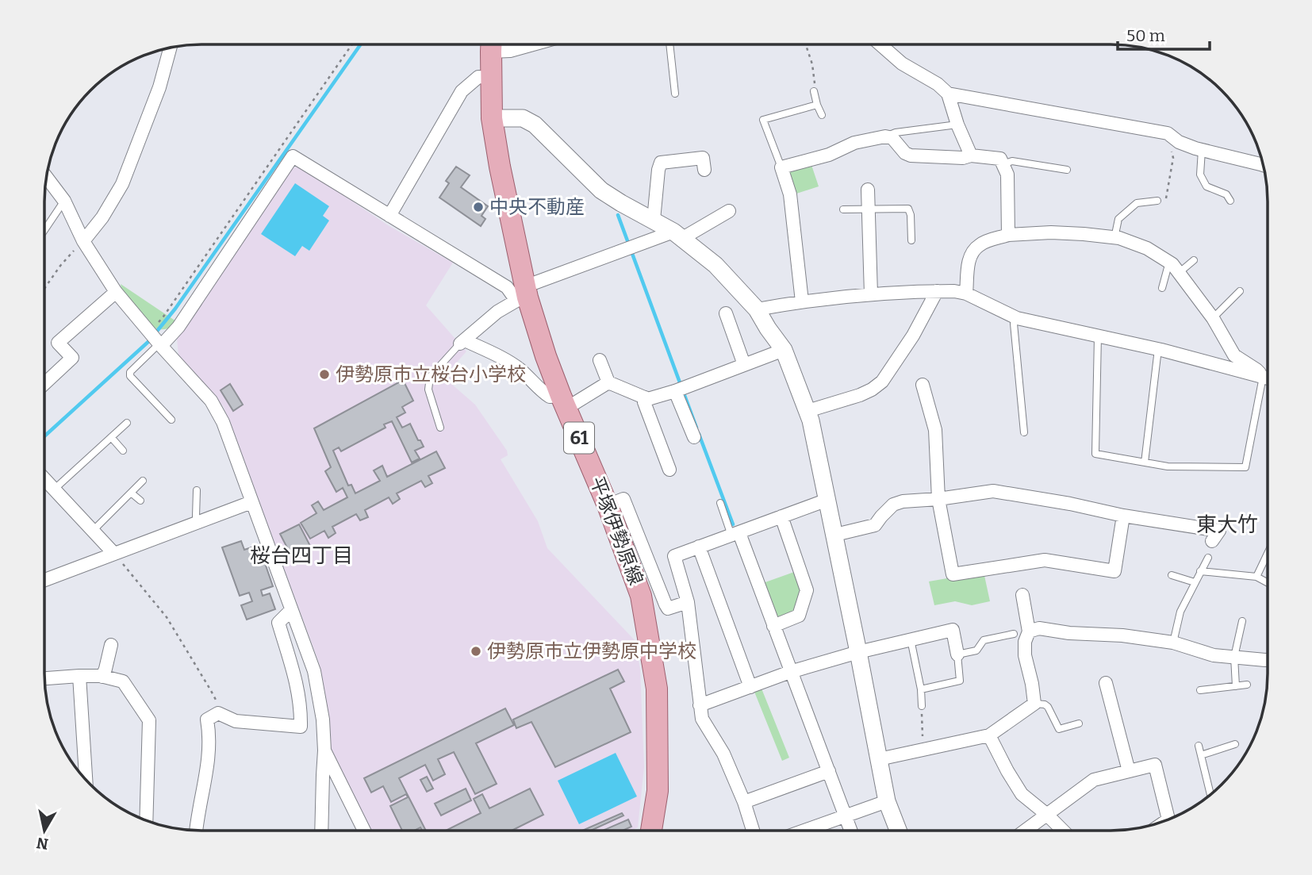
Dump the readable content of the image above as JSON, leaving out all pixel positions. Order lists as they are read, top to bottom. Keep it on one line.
{"streets":{"main road":["61","平塚伊勢原線"]},"districts":["東大竹","桜台四丁目"],"places":["中央不動産","伊勢原市立桜台小学校","伊勢原市立伊勢原中学校"],"scale_bar":"50 m","north":"bottom"}
